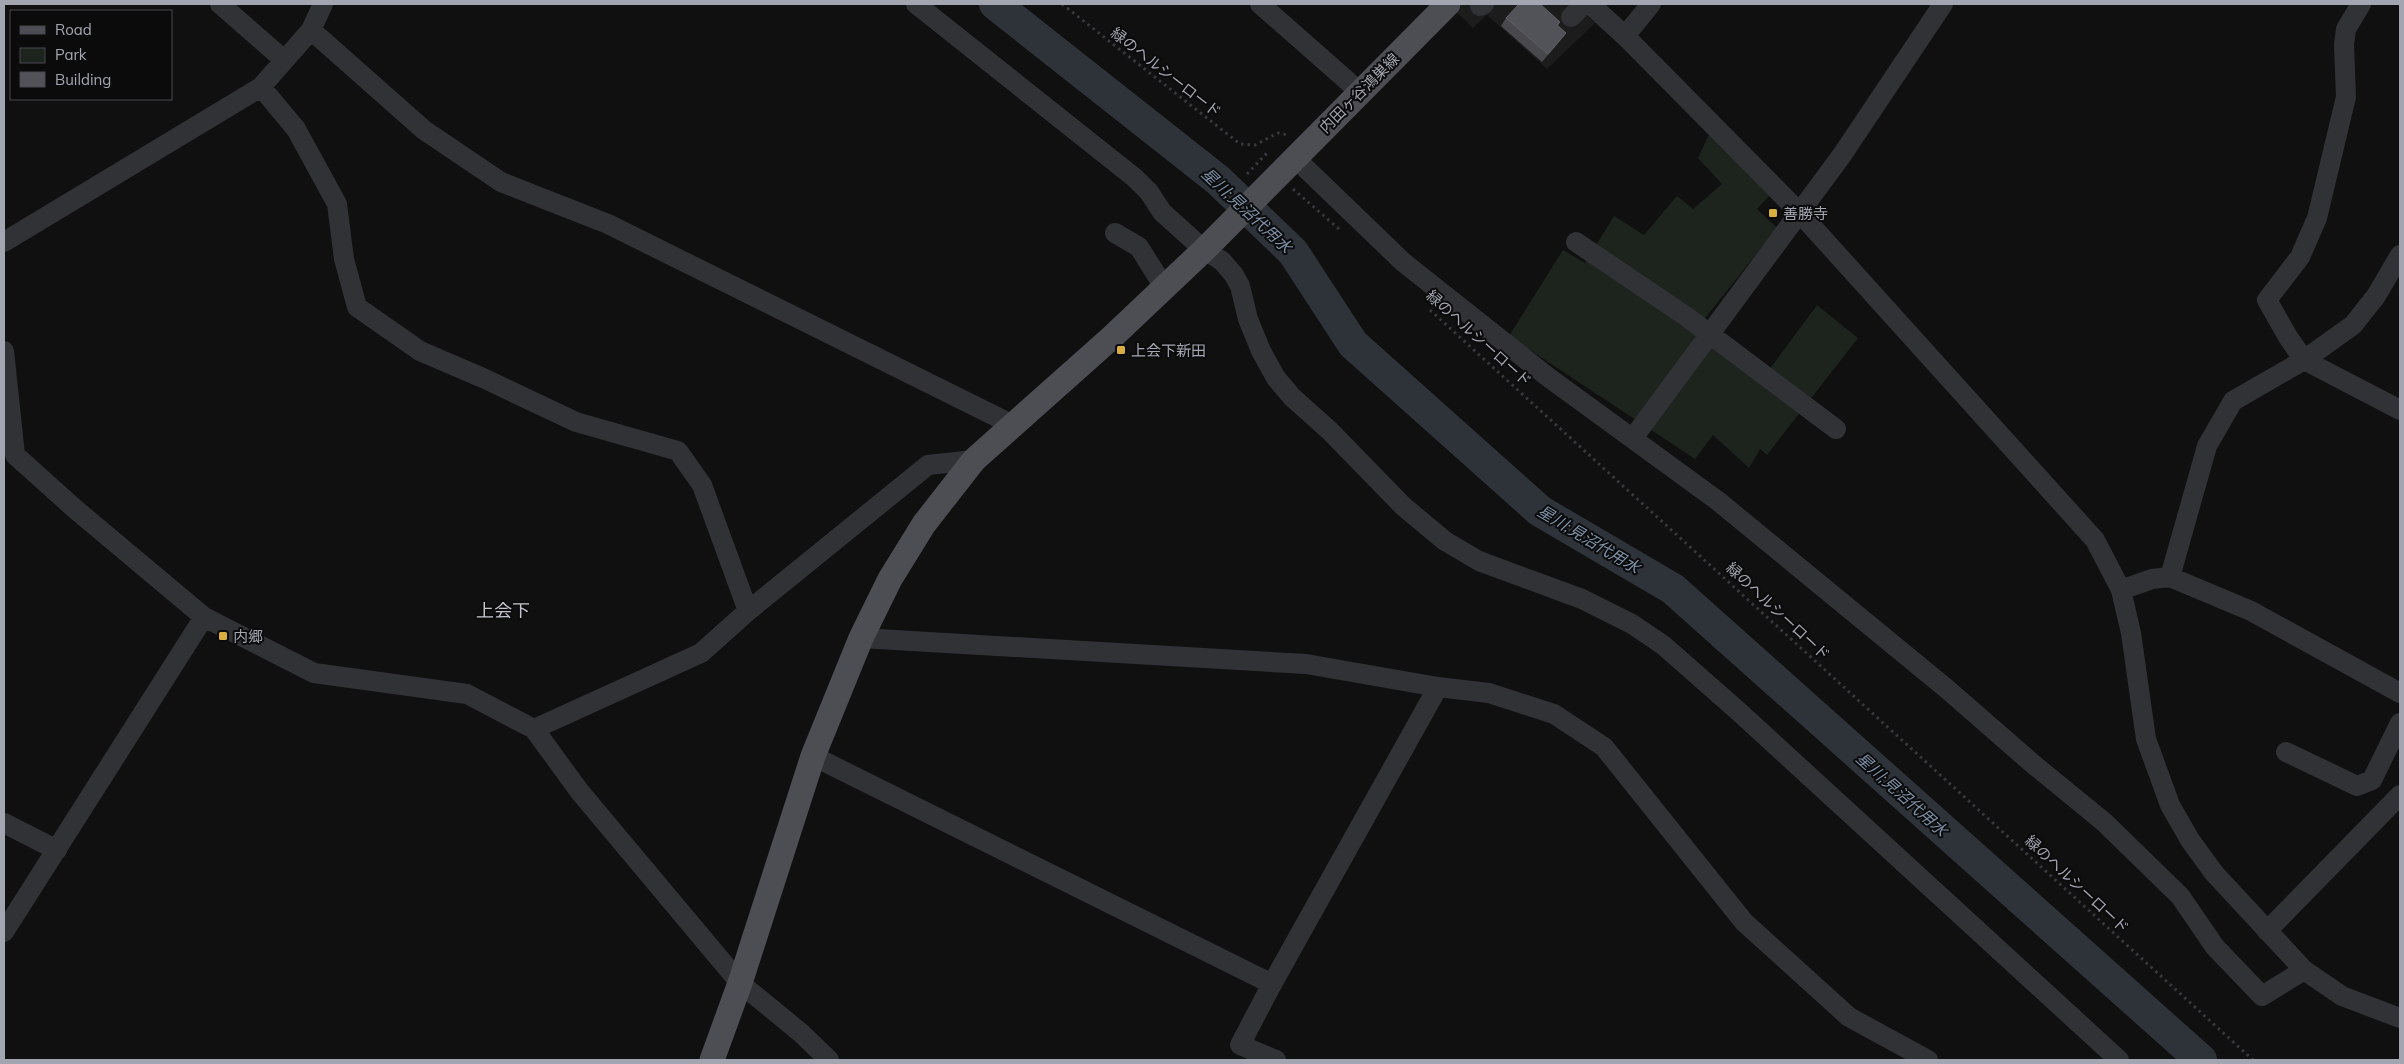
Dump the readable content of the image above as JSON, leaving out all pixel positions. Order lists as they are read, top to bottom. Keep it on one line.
{"streets":{"main road":["内田ヶ谷鴻巣線"],"path":["緑のヘルシーロード"]},"crossings":[["緑のヘルシーロード","内田ヶ谷鴻巣線"]],"districts":["上会下"],"water":["星川;見沼代用水"],"places":{"transit":["善勝寺","上会下新田","内郷"]},"legend":["Road","Park","Building"]}
